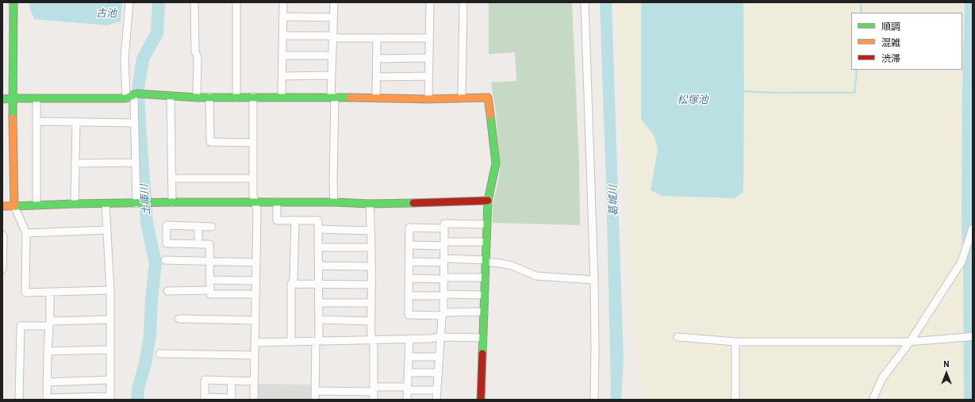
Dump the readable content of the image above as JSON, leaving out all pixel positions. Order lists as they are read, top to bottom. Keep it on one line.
{"water":["古池","松塚池","土庫川","葛城川"],"legend":["順調","混雑","渋滞"],"north":"top"}
